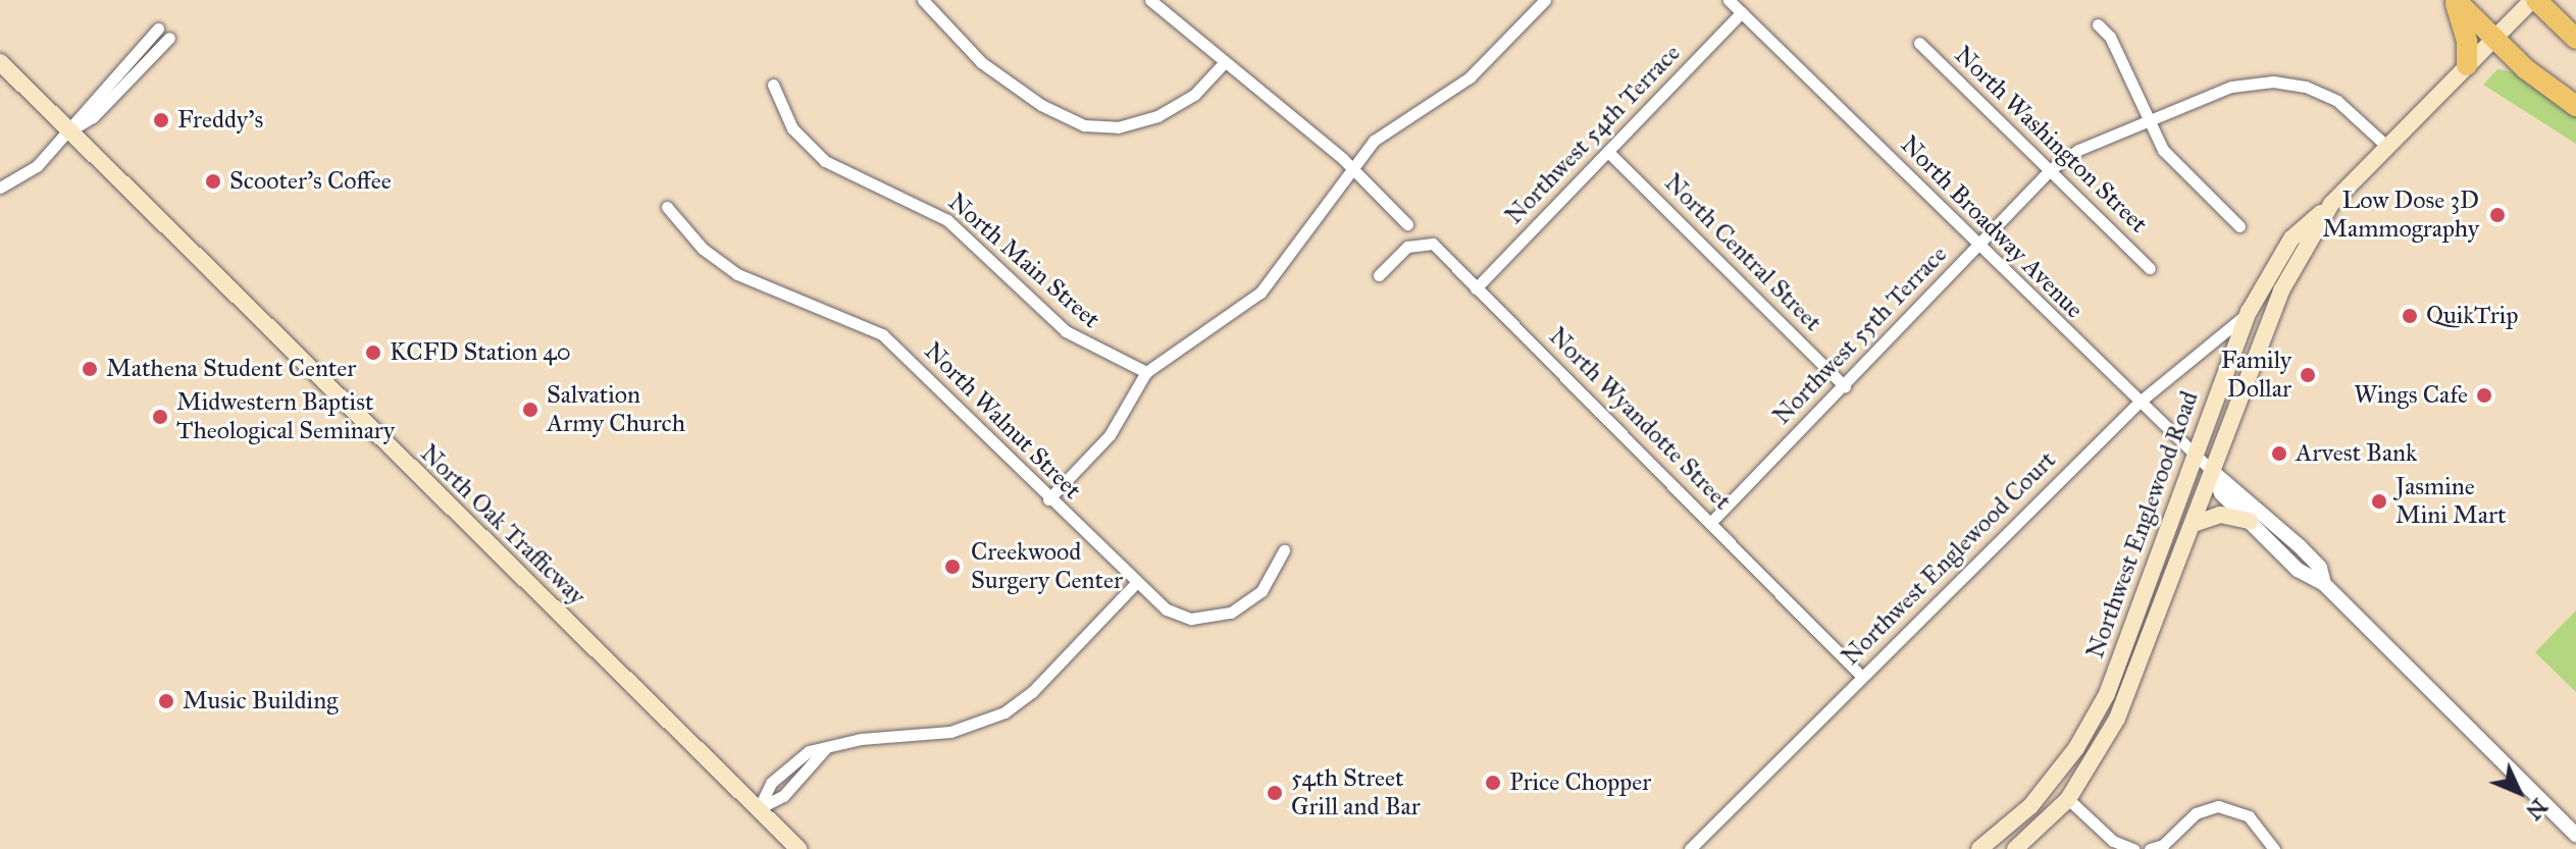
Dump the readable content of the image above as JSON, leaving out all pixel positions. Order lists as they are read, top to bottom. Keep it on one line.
{"streets":{"main road":["North Oak Trafficway","Northwest Englewood Road"],"street":["Northwest 54th Terrace","North Washington Street","North Broadway Avenue","North Central Street","North Main Street","Northwest 55th Terrace","North Wyandotte Street","North Walnut Street","Northwest Englewood Court"]},"crossings":[["Northwest 54th Terrace","North Broadway Avenue"],["Northwest 54th Terrace","North Central Street"],["Northwest 54th Terrace","North Wyandotte Street"],["North Washington Street","Northwest 55th Terrace"],["North Broadway Avenue","Northwest 55th Terrace"],["North Broadway Avenue","Northwest Englewood Road"],["North Broadway Avenue","Northwest Englewood Court"],["North Central Street","Northwest 55th Terrace"],["Northwest 55th Terrace","North Wyandotte Street"],["Northwest 55th Terrace","Northwest Englewood Road"],["North Wyandotte Street","Northwest Englewood Court"],["Northwest Englewood Road","Northwest Englewood Court"]],"places":["Freddy's","Scooter's Coffee","Low Dose 3D Mammography","QuikTrip","KCFD Station 40","Mathena Student Center","Family Dollar","Wings Cafe","Salvation Army Church","Midwestern Baptist Theological Seminary","Arvest Bank","Jasmine Mini Mart","Creekwood Surgery Center","Music Building","Price Chopper","54th Street Grill and Bar"],"north":"bottom right"}
